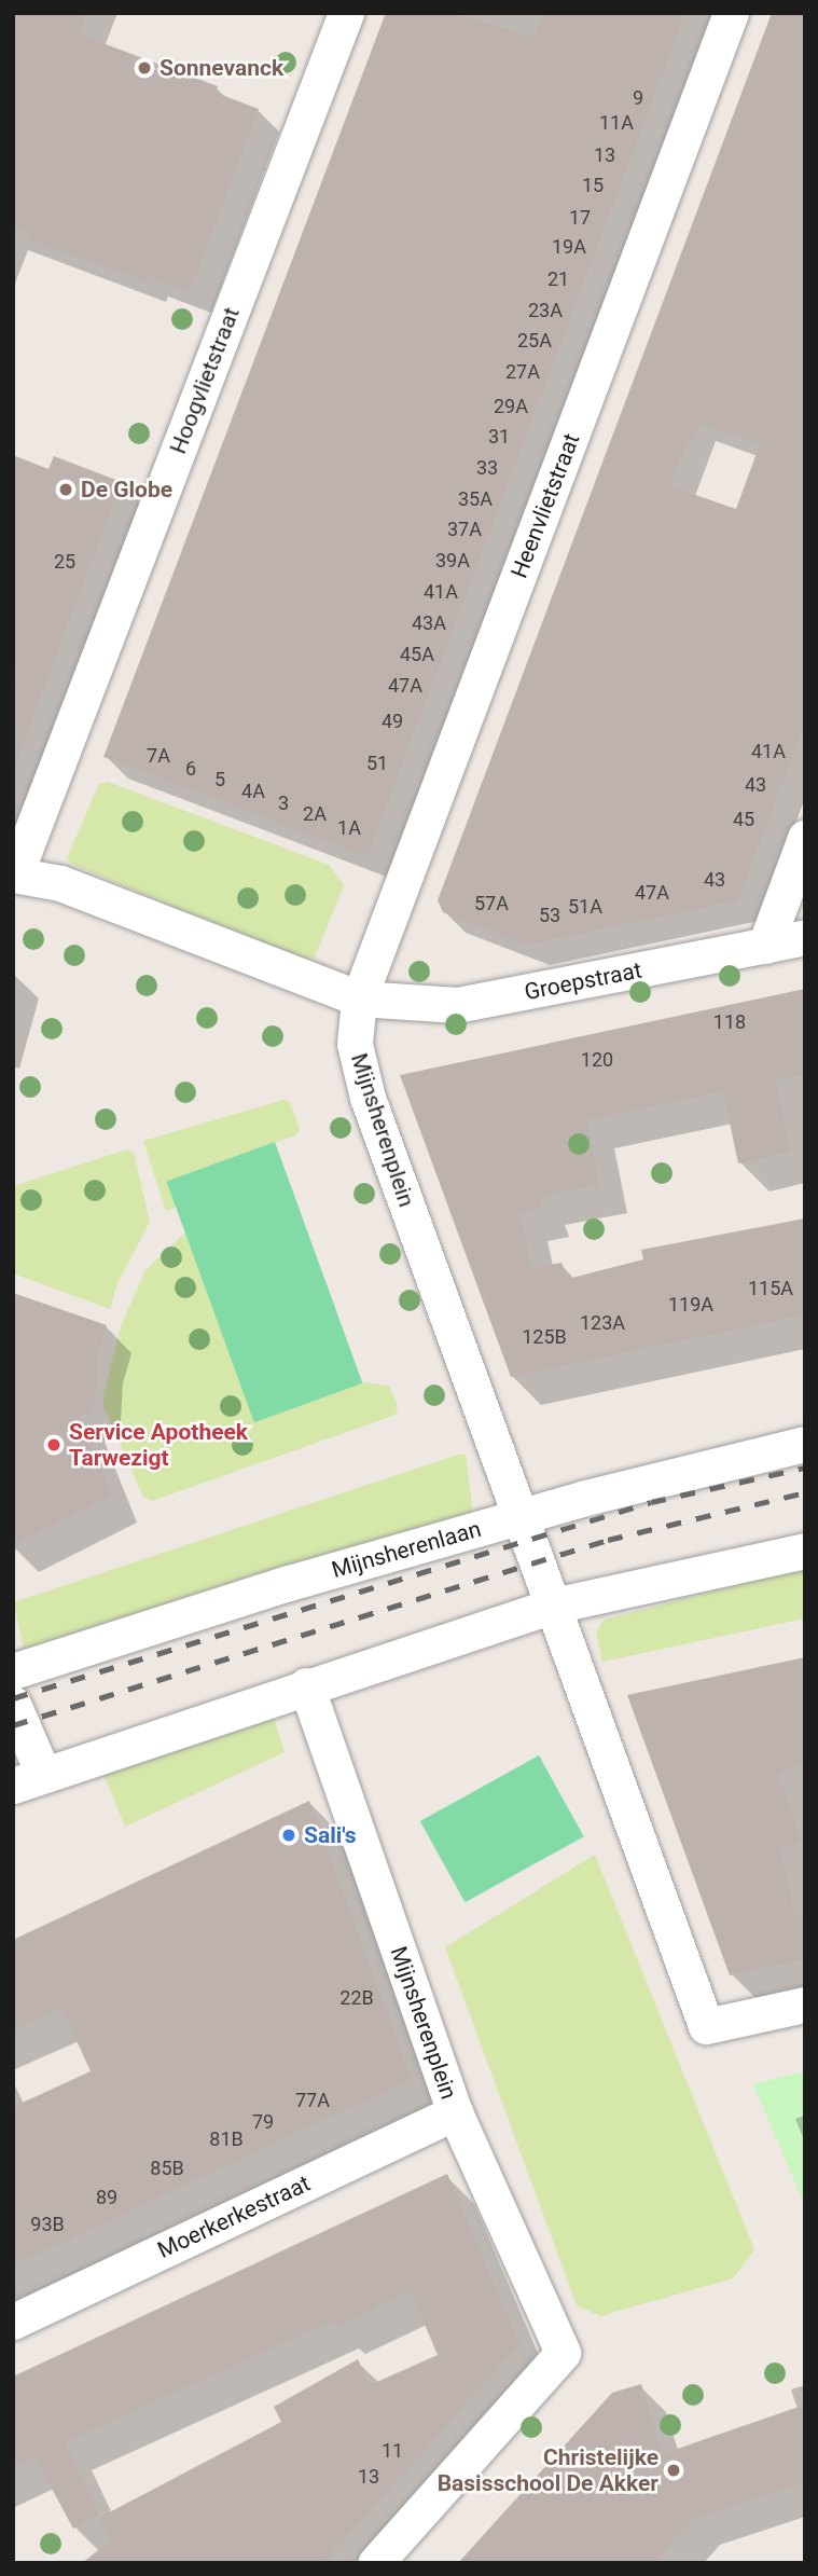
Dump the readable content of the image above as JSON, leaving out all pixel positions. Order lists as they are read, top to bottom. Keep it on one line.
{"streets":{"street":["Hoogvlietstraat","Heenvlietstraat","Groepstraat","Mijnsherenplein","Mijnsherenlaan","Moerkerkestraat"]},"crossings":[["Heenvlietstraat","Groepstraat"],["Heenvlietstraat","Mijnsherenplein"],["Groepstraat","Mijnsherenplein"],["Mijnsherenplein","Mijnsherenlaan"],["Mijnsherenplein","Moerkerkestraat"]],"places":["Sonnevanck","De Globe","Service Apotheek Tarwezigt","Sali's","Christelijke Basisschool De Akker"],"house_numbers":["9","11A","13","15","17","19A","21","23A","25A","27A","29A","31","33","35A","37A","39A","25","41A","43A","45A","47A","49","41A","7A","51","6","5","43","4A","3","2A","45","1A","43","47A","57A","51A","53","118","120","115A","119A","123A","125B","22B","77A","79","81B","85B","89","93B","11","13"]}
